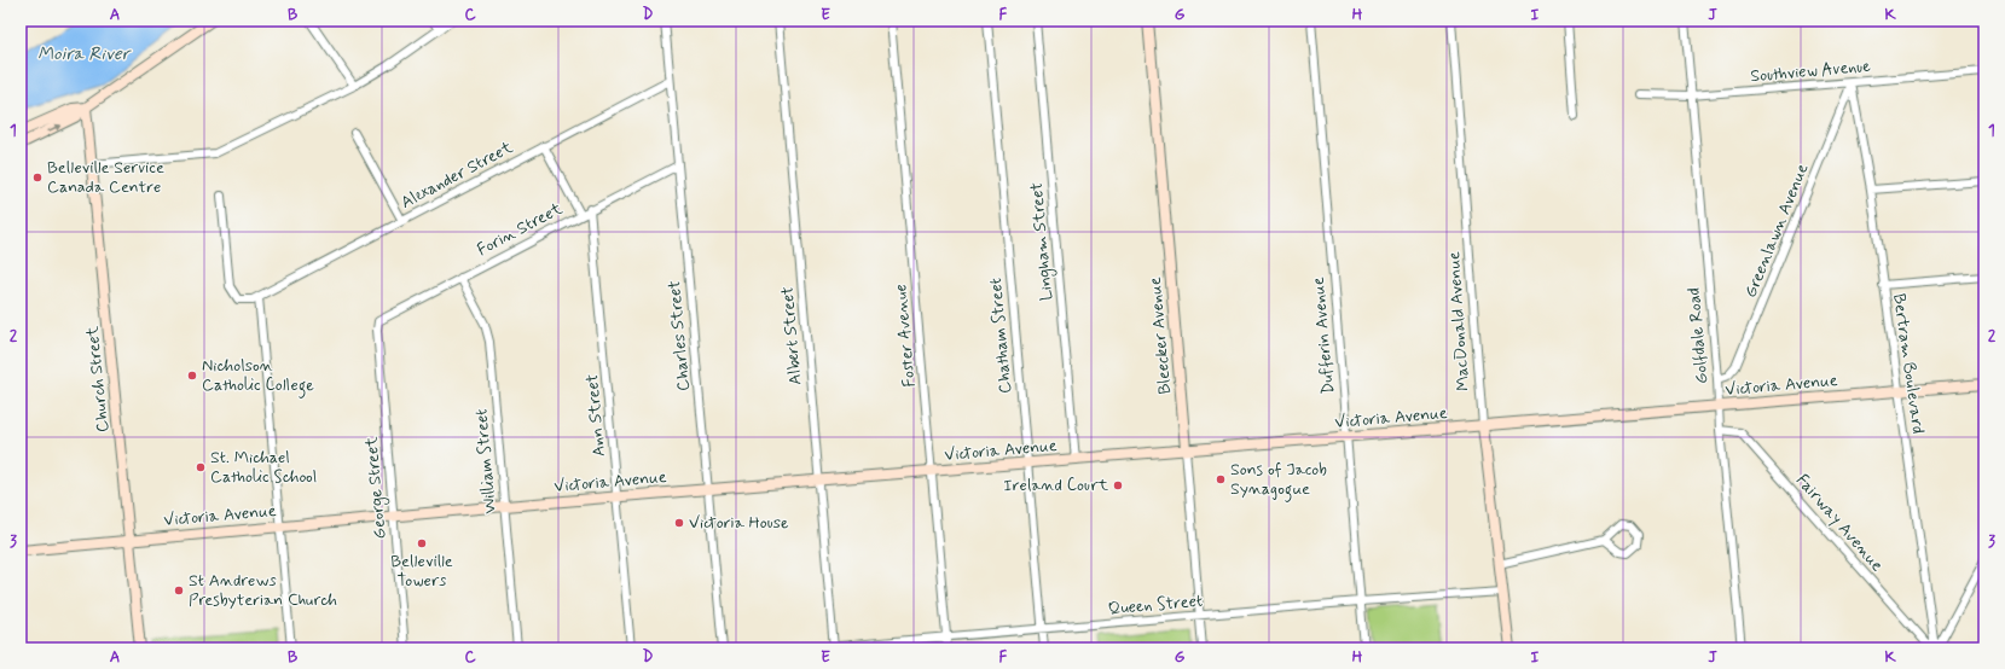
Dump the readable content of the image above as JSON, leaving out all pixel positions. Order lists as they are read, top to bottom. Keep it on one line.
{"streets":{"street":["Southview Avenue","Alexander Street","Forin Street","Greenlawn Avenue","Lingham Street","MacDonald Avenue","Charles Street","Albert Street","Foster Avenue","Chatham Street","Bleecker Avenue","Dufferin Avenue","Golfdale Road","Bertram Boulevard","Church Street","Victoria Avenue","Ann Street","William Street","George Street","Fairway Avenue","Queen Street"]},"crossings":[["Southview Avenue","Greenlawn Avenue"],["Southview Avenue","Golfdale Road"],["Southview Avenue","Bertram Boulevard"],["Alexander Street","Charles Street"],["Forin Street","Charles Street"],["Forin Street","Ann Street"],["Forin Street","William Street"],["Forin Street","George Street"],["Greenlawn Avenue","Golfdale Road"],["Greenlawn Avenue","Bertram Boulevard"],["Lingham Street","Victoria Avenue"],["MacDonald Avenue","Victoria Avenue"],["MacDonald Avenue","Queen Street"],["Charles Street","Victoria Avenue"],["Albert Street","Victoria Avenue"],["Albert Street","Queen Street"],["Foster Avenue","Victoria Avenue"],["Foster Avenue","Queen Street"],["Chatham Street","Victoria Avenue"],["Chatham Street","Queen Street"],["Bleecker Avenue","Victoria Avenue"],["Bleecker Avenue","Queen Street"],["Dufferin Avenue","Victoria Avenue"],["Dufferin Avenue","Queen Street"],["Golfdale Road","Victoria Avenue"],["Golfdale Road","Fairway Avenue"],["Bertram Boulevard","Victoria Avenue"],["Bertram Boulevard","Fairway Avenue"],["Church Street","Victoria Avenue"],["Victoria Avenue","Ann Street"],["Victoria Avenue","William Street"],["Victoria Avenue","George Street"]],"water":["Moira River"],"places":["Belleville Service Canada Centre","Nicholson Catholic College","St. Michael Catholic School","Sons of Jacob Synagogue","Ireland Court","Victoria House","Belleville Towers","St Andrews Presbyterian Church"],"grid":{"columns":["A","B","C","D","E","F","G","H","I","J","K"],"rows":["1","2","3"]}}
